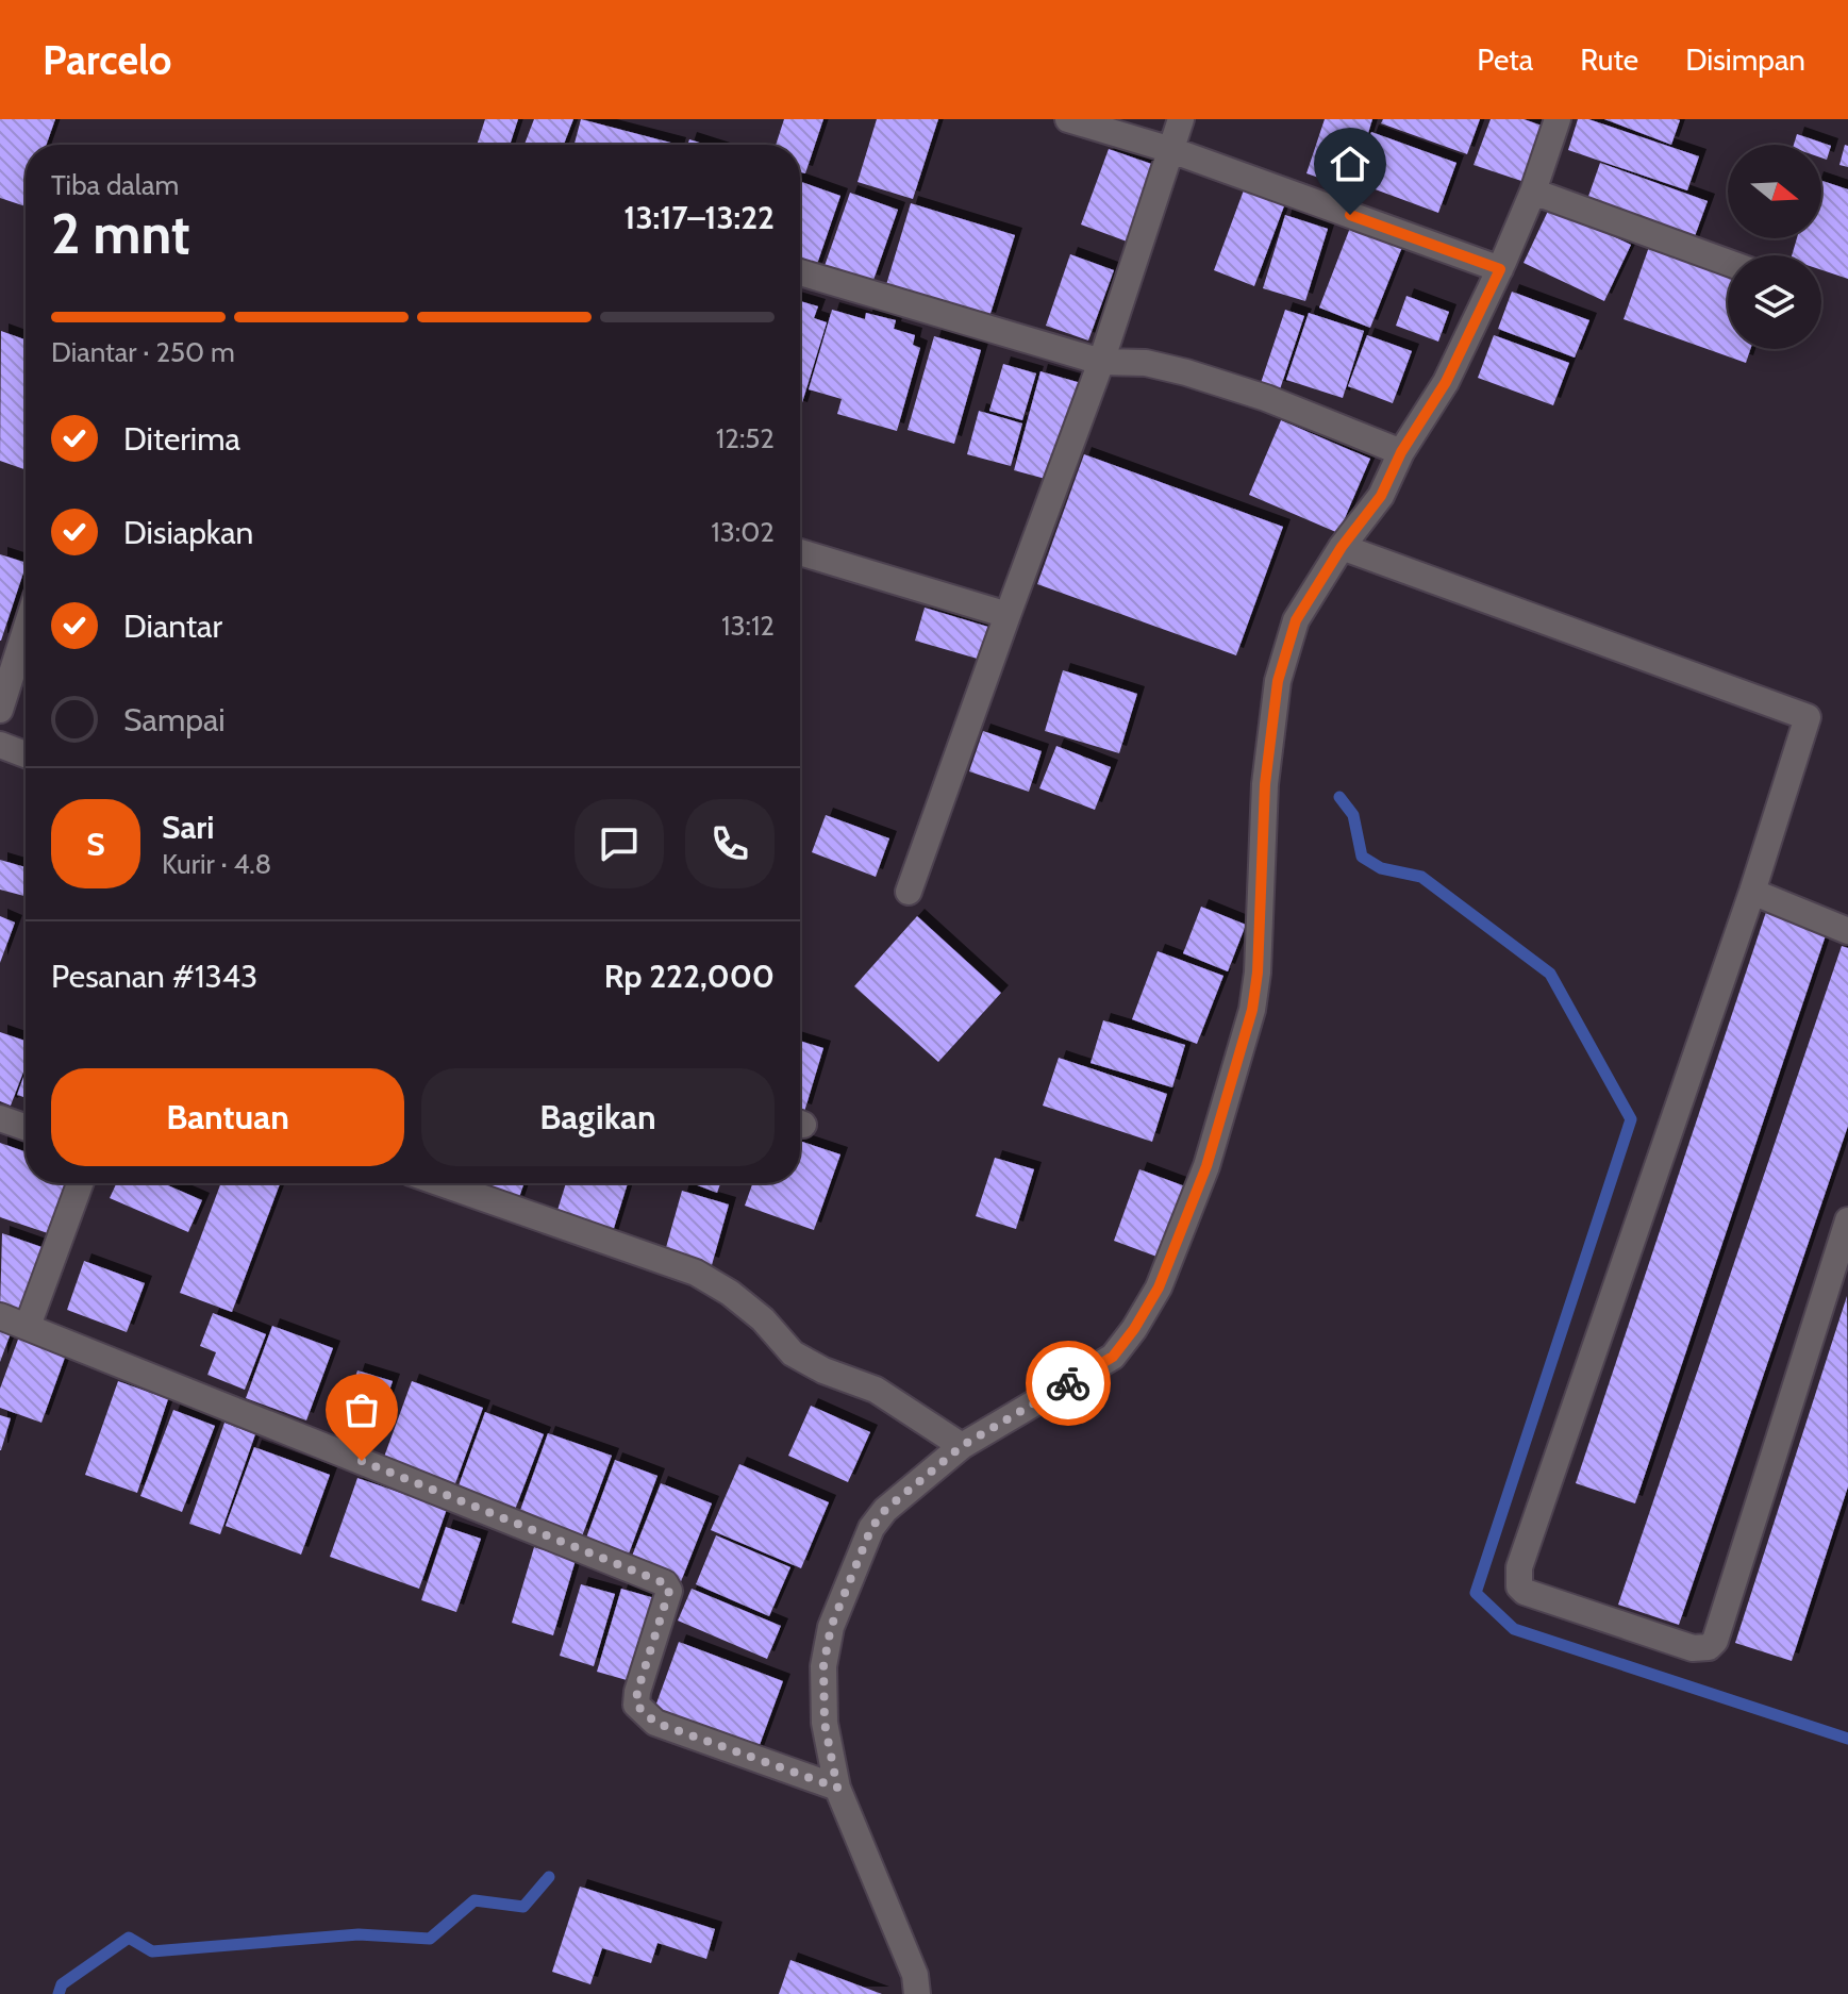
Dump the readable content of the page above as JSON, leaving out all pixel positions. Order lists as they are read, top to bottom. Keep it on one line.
{"north":"right","page":{"header":"Parcelo","nav":["Peta","Rute","Disimpan"],"heading":["2 mnt","Tiba dalam","13:17–13:22"],"panel":["Sari","Kurir · 4.8","Pesanan #1343","Rp 222,000"],"bar":"Diantar · 250 m","list":[["Diterima","12:52"],["Disiapkan","13:02"],["Diantar","13:12"],"Sampai"],"round":"S","buttons":["Bantuan","Bagikan"]}}
